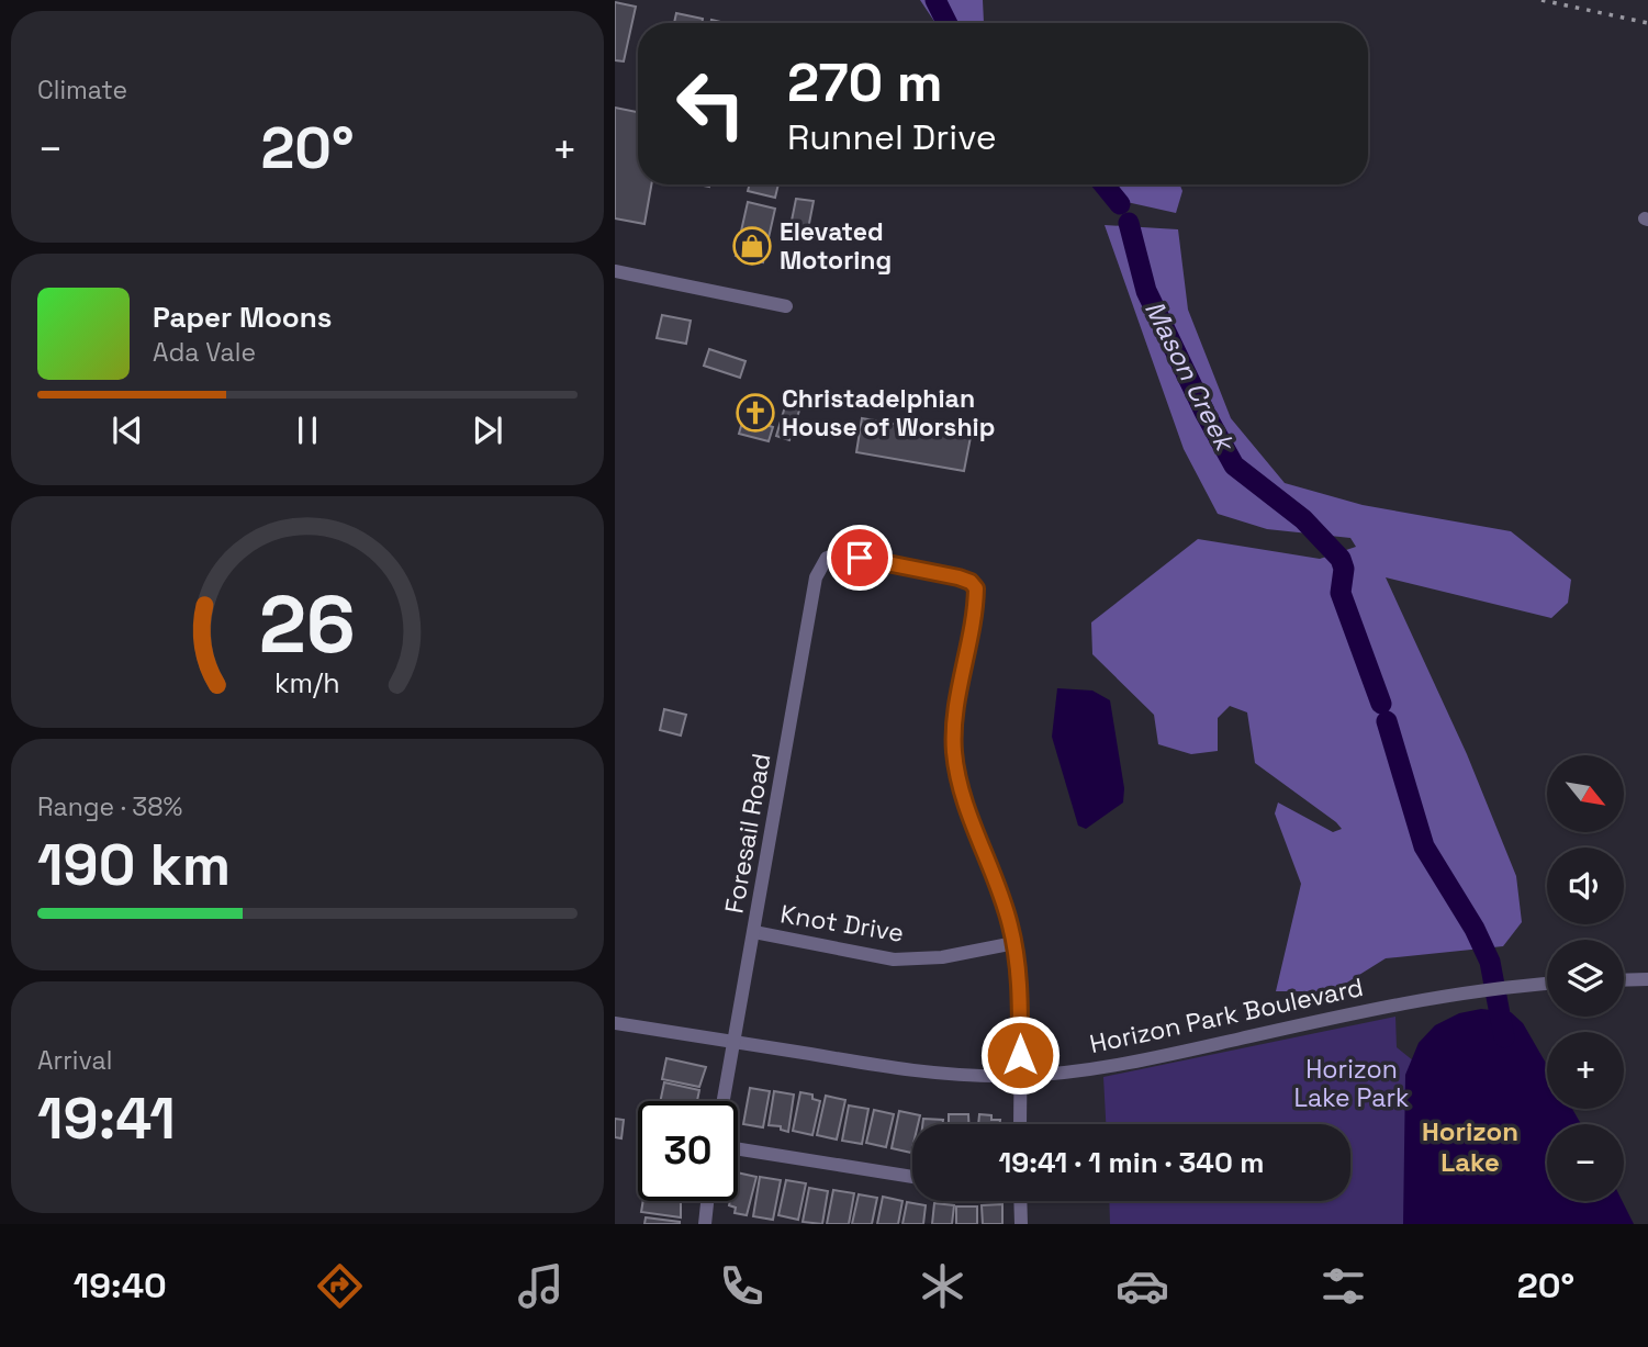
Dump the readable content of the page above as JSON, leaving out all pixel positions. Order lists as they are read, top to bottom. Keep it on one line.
{"streets":{"street":["Foresail Road","Knot Drive","Horizon Park Boulevard"]},"crossings":[["Foresail Road","Knot Drive"],["Foresail Road","Horizon Park Boulevard"]],"districts":["Horizon Lake"],"water":["Mason Creek"],"parks":["Horizon Lake Park"],"places":{"shop":["Elevated Motoring"],"church":["Christadelphian House of Worship"]},"north":"bottom right","page":{"tile":["Climate",["Range · 38%","190 km"],["Arrival","19:41"]],"turn":["270 m","Runnel Drive"],"heat":["−","20°","+"],"song":["Paper Moons","Ada Vale"],"map_buttons":["+","−"],"limit":"30","trip":"19:41 · 1 min · 340 m","tabs":["19:40","20°"],"gauge":["26","km/h"]}}
